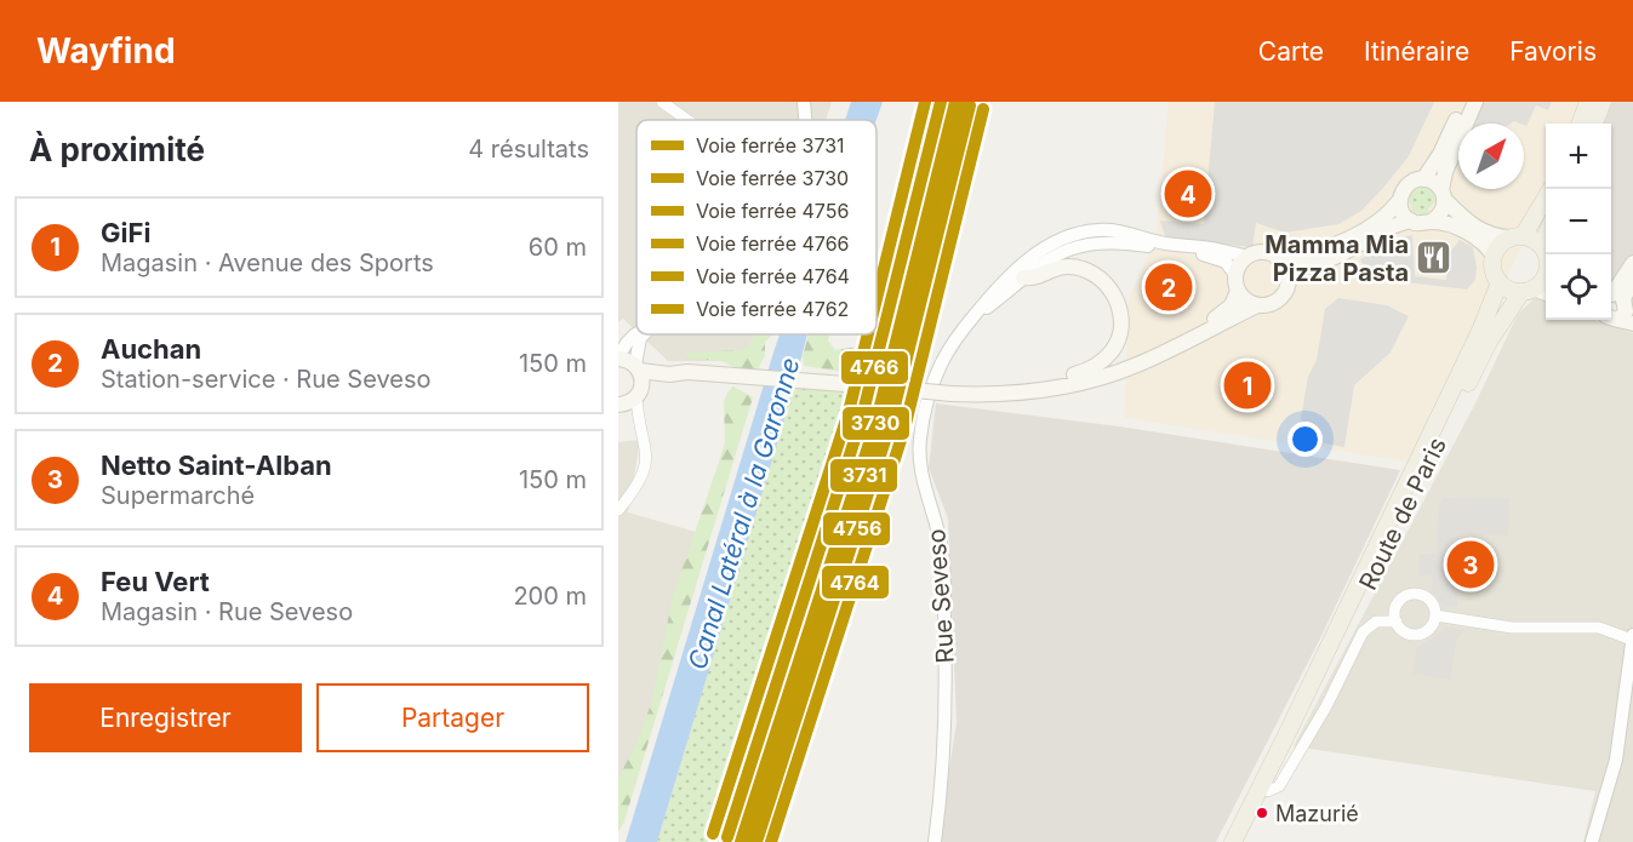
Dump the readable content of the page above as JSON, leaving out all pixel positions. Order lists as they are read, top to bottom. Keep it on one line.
{"streets":{"main road":["Route de Paris"],"street":["Rue Seveso"]},"water":["Canal Latéral à la Garonne"],"places":{"restaurant":["Mamma Mia Pizza Pasta"],"other":["Mazurié"]},"lines":["rail line 3731","rail line 3730","rail line 4766","rail line 4762","rail line 4756","rail line 4764"],"legend":["Voie ferrée 3731","Voie ferrée 3730","Voie ferrée 4756","Voie ferrée 4766","Voie ferrée 4764","Voie ferrée 4762"],"north":"top right","page":{"header":"Wayfind","nav":["Carte","Itinéraire","Favoris"],"heading":["À proximité","4 résultats"],"map_buttons":["+","−"],"pins":["4","2","1","3"],"list":[{"mark":"1","name":"GiFi","note":"Magasin · Avenue des Sports","value":"60 m"},{"mark":"2","name":"Auchan","note":"Station-service · Rue Seveso","value":"150 m"},{"mark":"3","name":"Netto Saint-Alban","note":"Supermarché","value":"150 m"},{"mark":"4","name":"Feu Vert","note":"Magasin · Rue Seveso","value":"200 m"}],"buttons":["Enregistrer","Partager"]}}
